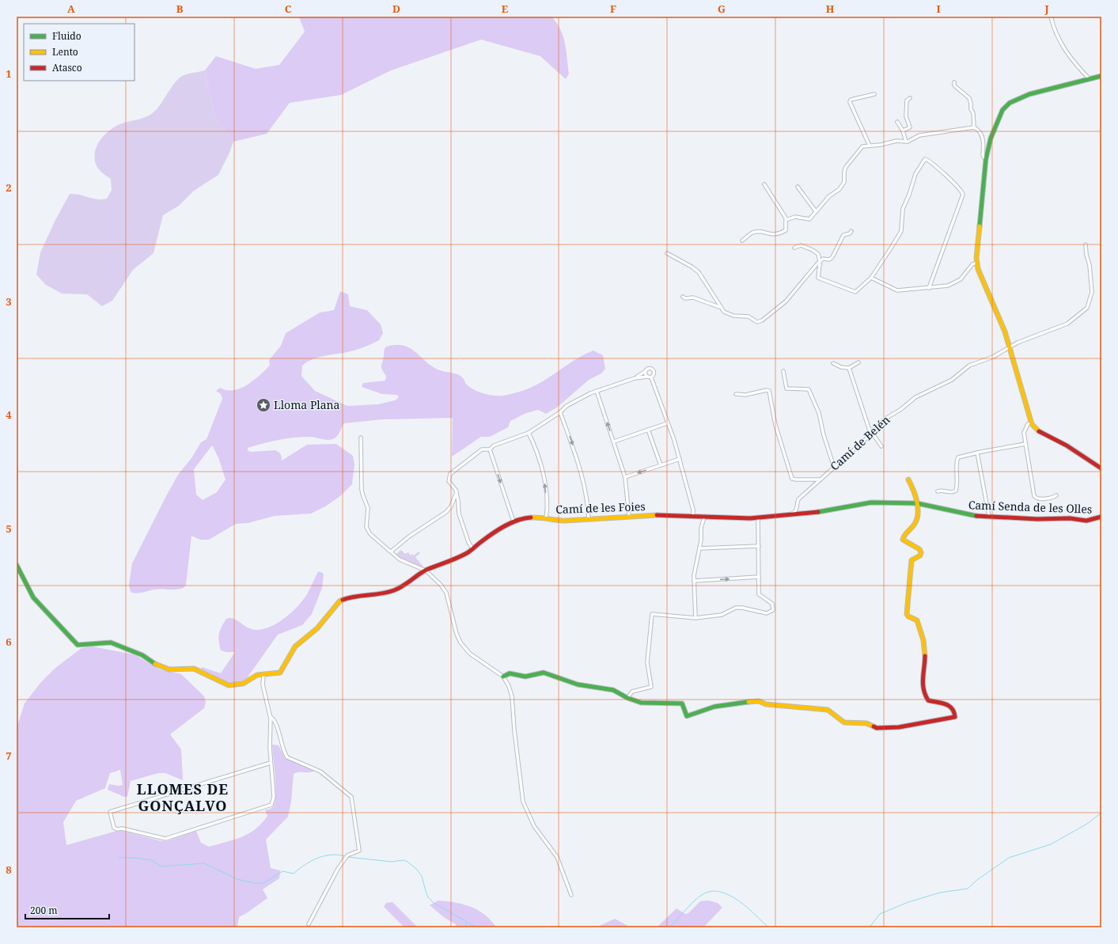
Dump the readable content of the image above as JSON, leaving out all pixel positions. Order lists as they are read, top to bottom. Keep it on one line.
{"streets":{"street":["Camí de Belén","Camí Senda de les Olles","Camí de les Foies"]},"crossings":[["Camí de Belén","Camí Senda de les Olles"],["Camí de Belén","Camí de les Foies"],["Camí Senda de les Olles","Camí de les Foies"]],"districts":["LLOMES DE GONÇALVO"],"places":{"place":["Lloma Plana"]},"legend":["Fluido","Lento","Atasco"],"scale_bar":"200 m","grid":{"columns":["A","B","C","D","E","F","G","H","I","J"],"rows":["1","2","3","4","5","6","7","8"]}}
